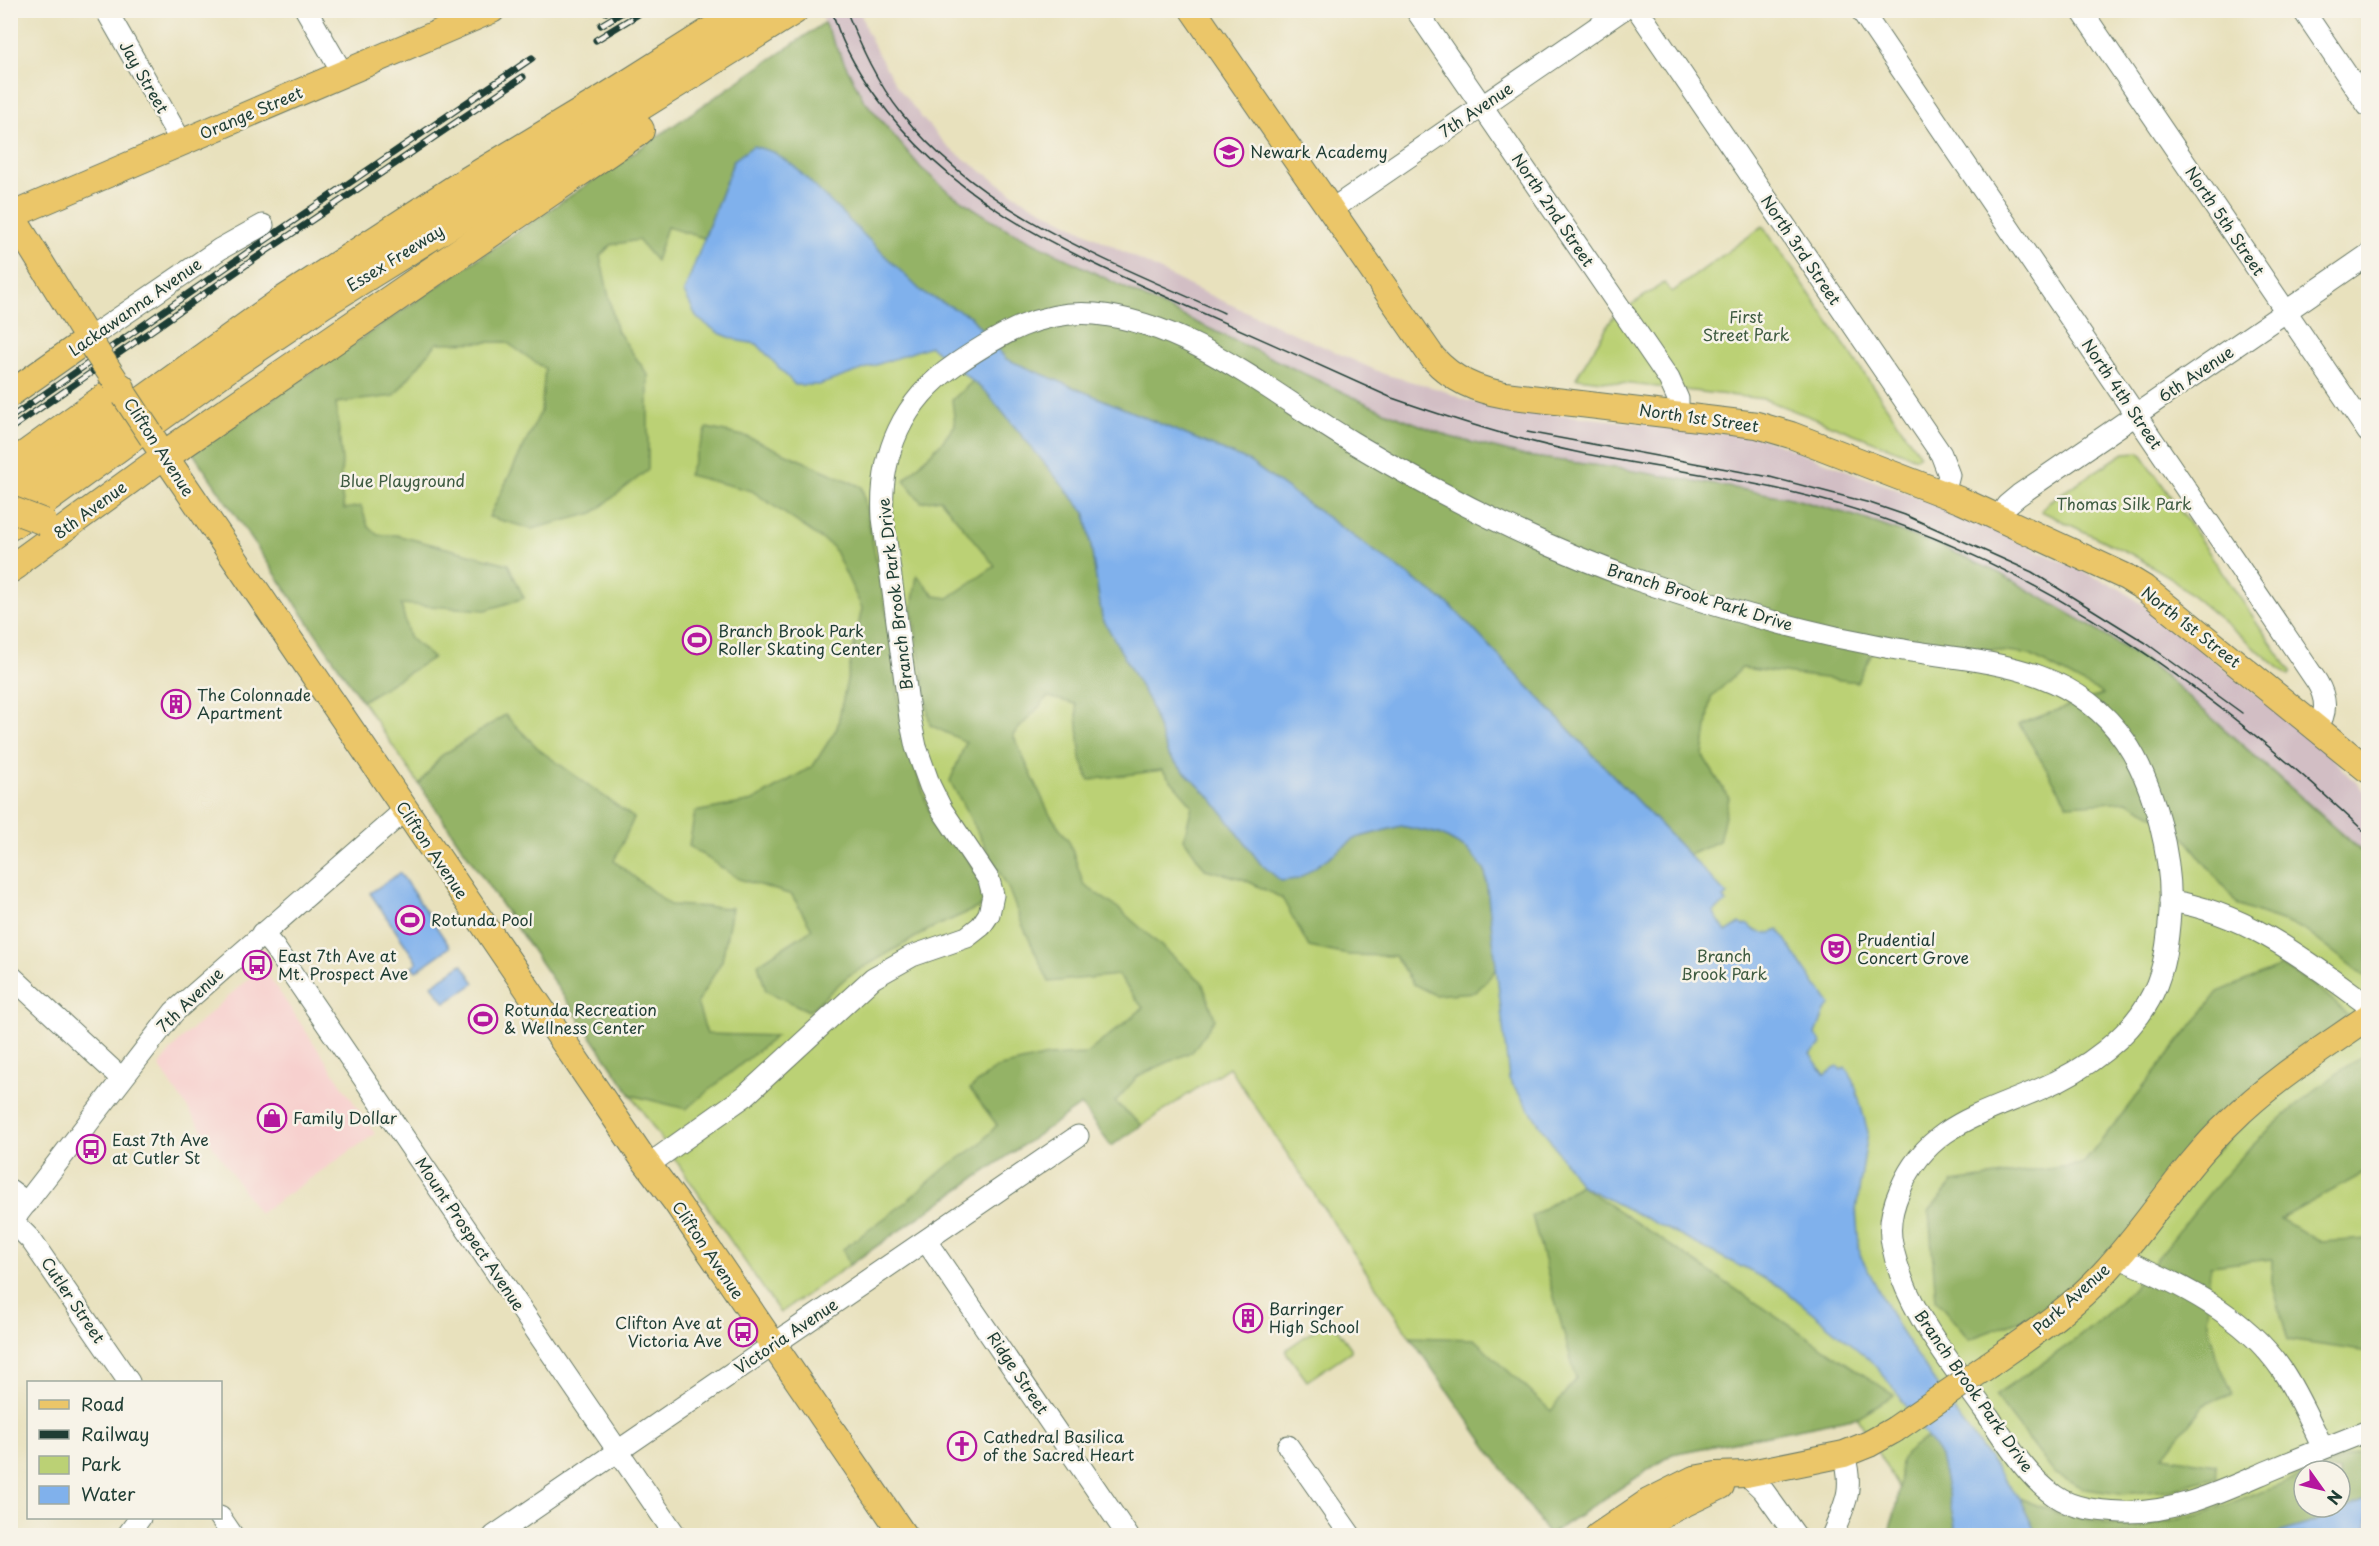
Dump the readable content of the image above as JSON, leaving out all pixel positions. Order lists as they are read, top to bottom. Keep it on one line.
{"streets":{"highway":["Essex Freeway"],"main road":["Orange Street","Lackawanna Avenue","North 1st Street","Clifton Avenue","8th Avenue","Park Avenue"],"street":["Jay Street","7th Avenue","North 2nd Street","North 5th Street","North 3rd Street","6th Avenue","North 4th Street","Branch Brook Park Drive","Mount Prospect Avenue","Cutler Street","Victoria Avenue","Ridge Street"]},"crossings":[["Jay Street","Orange Street"],["7th Avenue","North 2nd Street"],["7th Avenue","North 1st Street"],["7th Avenue","Clifton Avenue"],["7th Avenue","Mount Prospect Avenue"],["7th Avenue","Cutler Street"],["Orange Street","Clifton Avenue"],["North 2nd Street","North 1st Street"],["North 5th Street","6th Avenue"],["North 3rd Street","North 1st Street"],["Lackawanna Avenue","Clifton Avenue"],["6th Avenue","North 4th Street"],["6th Avenue","North 1st Street"],["North 4th Street","North 1st Street"],["Clifton Avenue","8th Avenue"],["Clifton Avenue","Branch Brook Park Drive"],["Clifton Avenue","Victoria Avenue"],["Mount Prospect Avenue","Victoria Avenue"],["Victoria Avenue","Ridge Street"]],"parks":["First Street Park","Blue Playground","Thomas Silk Park","Branch Brook Park"],"places":{"school or university":["Newark Academy"],"sports":["Branch Brook Park Roller Skating Center","Rotunda Pool","Rotunda Recreation & Wellness Center"],"building":["The Colonnade Apartment","Barringer High School"],"theatre":["Prudential Concert Grove"],"bus stop":["East 7th Ave at Mt. Prospect Ave","East 7th Ave at Cutler St","Clifton Ave at Victoria Ave"],"shop":["Family Dollar"],"church":["Cathedral Basilica of the Sacred Heart"]},"legend":["Road","Railway","Park","Water"],"north":"bottom right"}
